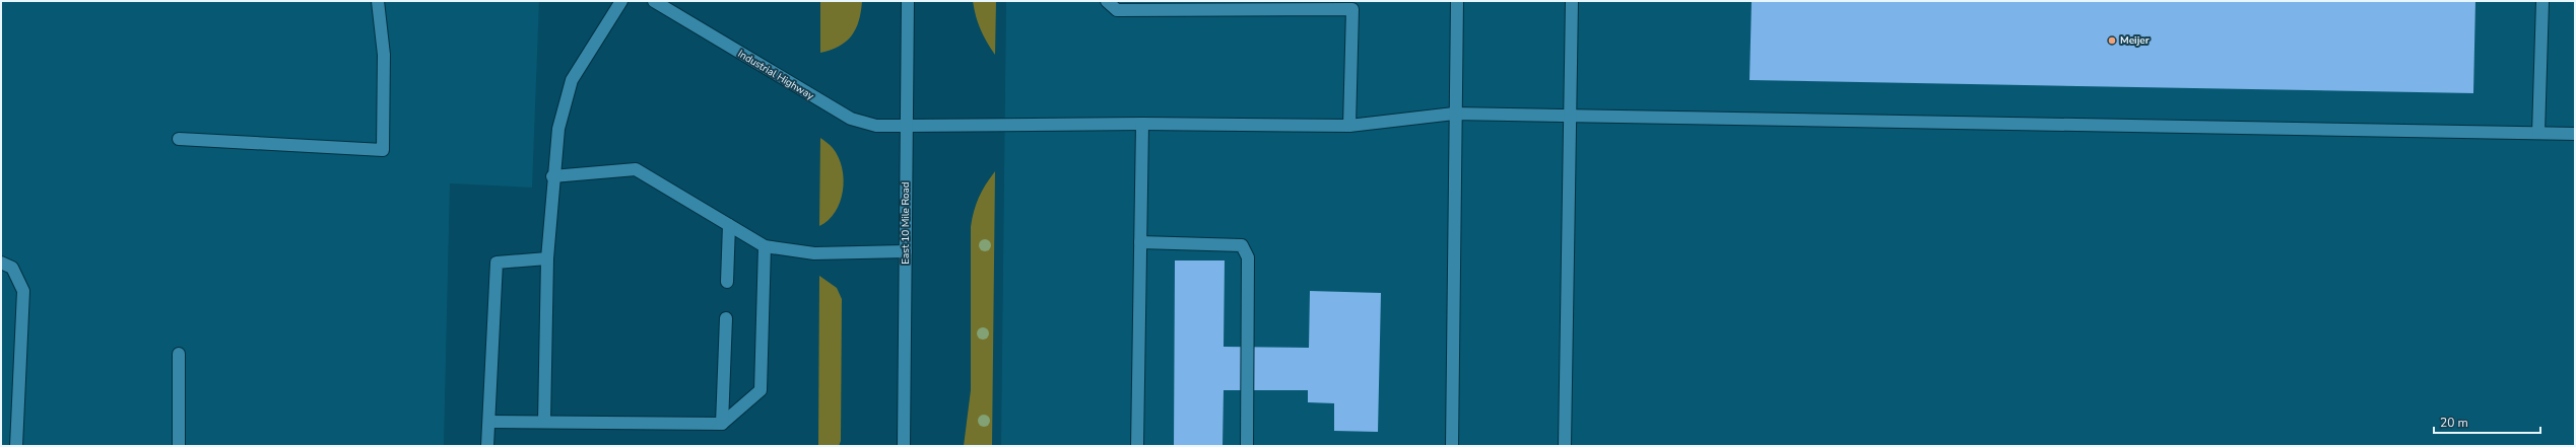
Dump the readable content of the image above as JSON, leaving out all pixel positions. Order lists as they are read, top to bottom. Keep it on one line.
{"streets":{"main road":["Industrial Highway","East 10 Mile Road"]},"crossings":[["Industrial Highway","East 10 Mile Road"]],"places":["Meijer"],"scale_bar":"20 m"}
